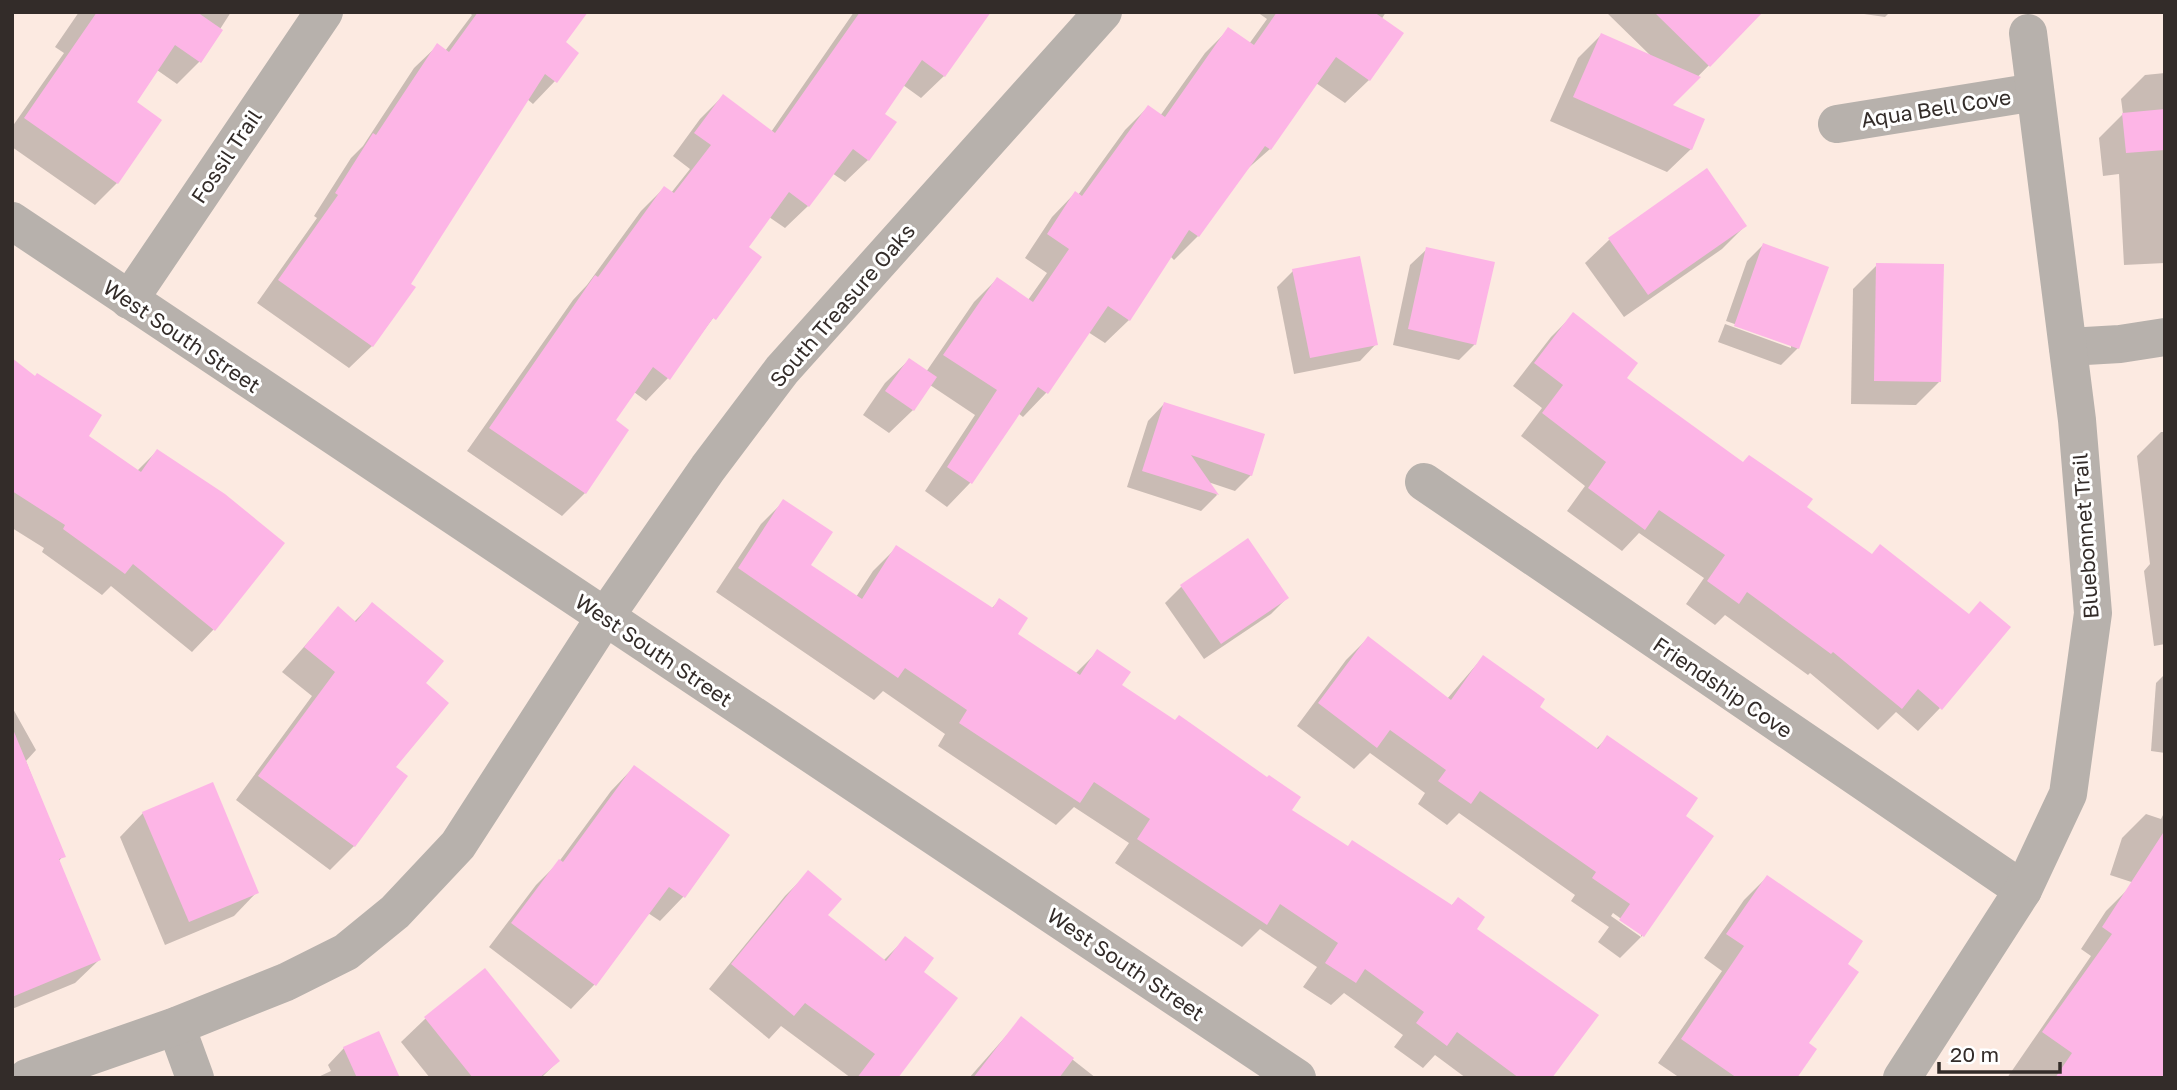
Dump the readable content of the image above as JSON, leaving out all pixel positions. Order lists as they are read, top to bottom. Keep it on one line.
{"streets":{"street":["Aqua Bell Cove","Fossil Trail","South Treasure Oaks","West South Street","Bluebonnet Trail","Friendship Cove"]},"crossings":[["Aqua Bell Cove","Bluebonnet Trail"],["Fossil Trail","West South Street"],["South Treasure Oaks","West South Street"],["Bluebonnet Trail","Friendship Cove"]],"scale_bar":"20 m"}
